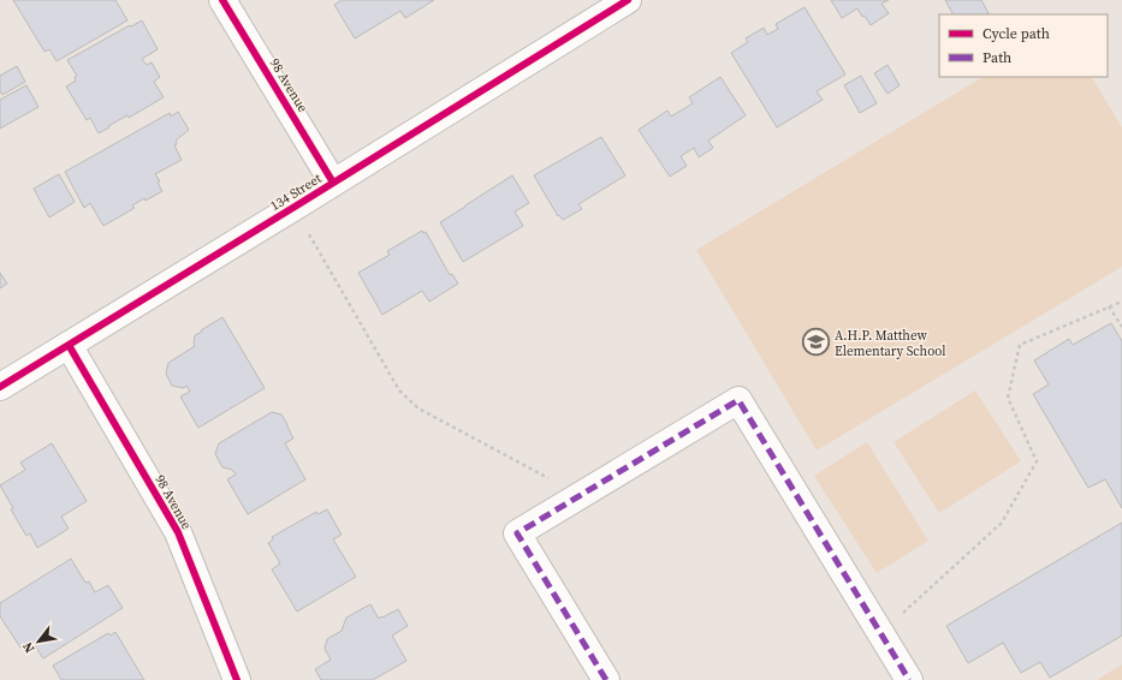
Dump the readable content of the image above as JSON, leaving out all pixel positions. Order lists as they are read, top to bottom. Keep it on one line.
{"streets":{"street":["98 Avenue","134 Street"]},"crossings":[["98 Avenue","134 Street"]],"places":{"school or university":["A.H.P. Matthew Elementary School"]},"legend":["Cycle path","Path"],"north":"bottom left"}
